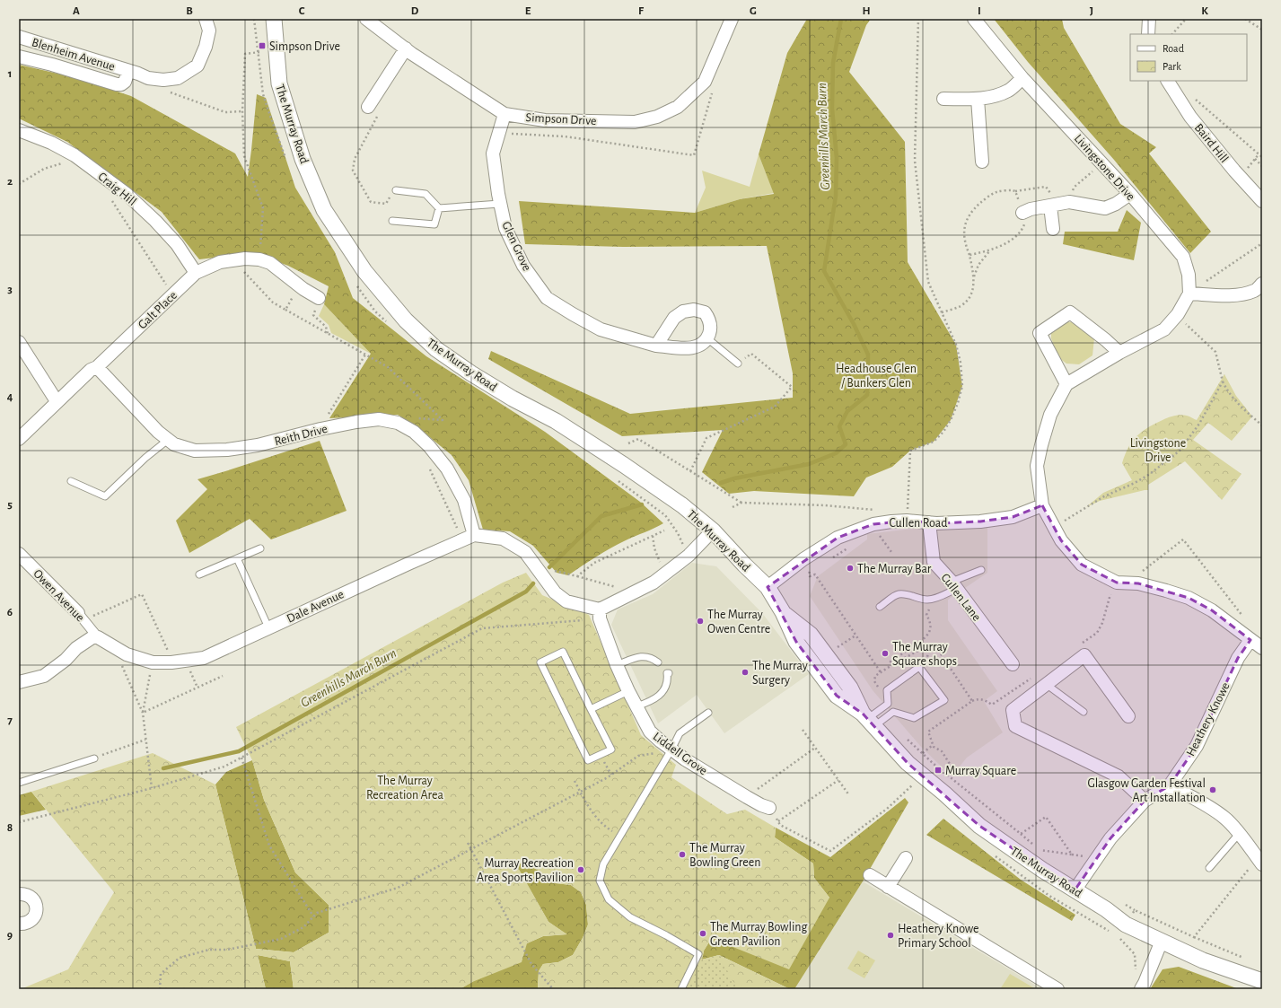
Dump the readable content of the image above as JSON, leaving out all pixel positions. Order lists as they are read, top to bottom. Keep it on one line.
{"streets":{"street":["Blenheim Avenue","Simpson Drive","The Murray Road","Baird Hill","Livingstone Drive","Craig Hill","Glen Grove","Galt Place","Reith Drive","Cullen Road","Owen Avenue","Cullen Lane","Dale Avenue","Heathery Knowe","Liddell Grove"]},"crossings":[["Simpson Drive","Glen Grove"],["The Murray Road","Cullen Road"],["The Murray Road","Heathery Knowe"],["Craig Hill","Galt Place"],["Galt Place","Reith Drive"],["Reith Drive","Dale Avenue"],["Cullen Road","Cullen Lane"],["Owen Avenue","Dale Avenue"]],"water":["Greenhills March Burn"],"parks":["Headhouse Glen / Bunkers Glen","Livingstone Drive","The Murray Recreation Area"],"places":{"transit":["Simpson Drive","Murray Square"],"other":["The Murray Bar","The Murray Owen Centre","The Murray Square shops","The Murray Surgery","Glasgow Garden Festival Art Installation","The Murray Bowling Green","Murray Recreation Area Sports Pavilion","The Murray Bowling Green Pavilion","Heathery Knowe Primary School"]},"legend":["Road","Park"],"grid":{"columns":["A","B","C","D","E","F","G","H","I","J","K"],"rows":["1","2","3","4","5","6","7","8","9"]}}
